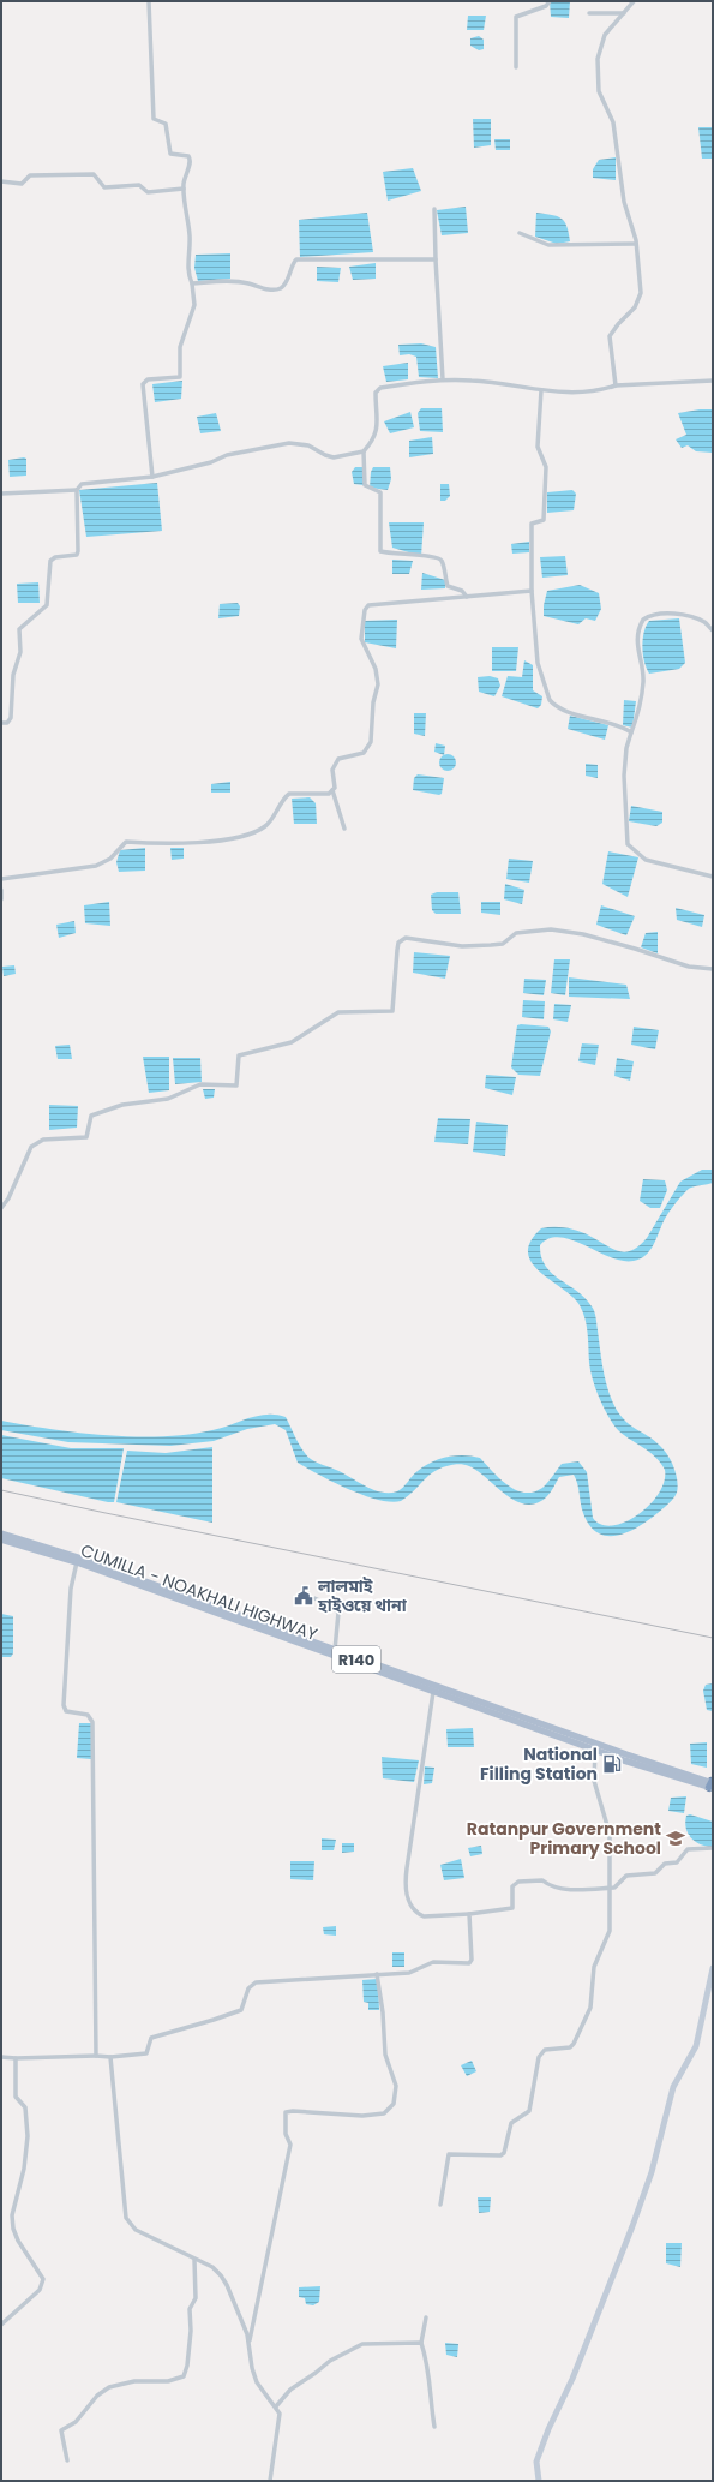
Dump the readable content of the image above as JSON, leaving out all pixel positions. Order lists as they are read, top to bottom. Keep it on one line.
{"streets":{"main road":["CUMILLA - NOAKHALI HIGHWAY","R140"]},"crossings":[["CUMILLA - NOAKHALI HIGHWAY","R140"]],"places":{"public building":["লালমাই হাইওয়ে থানা"],"fuel station":["National Filling Station"],"school or university":["Ratanpur Government Primary School"]}}
